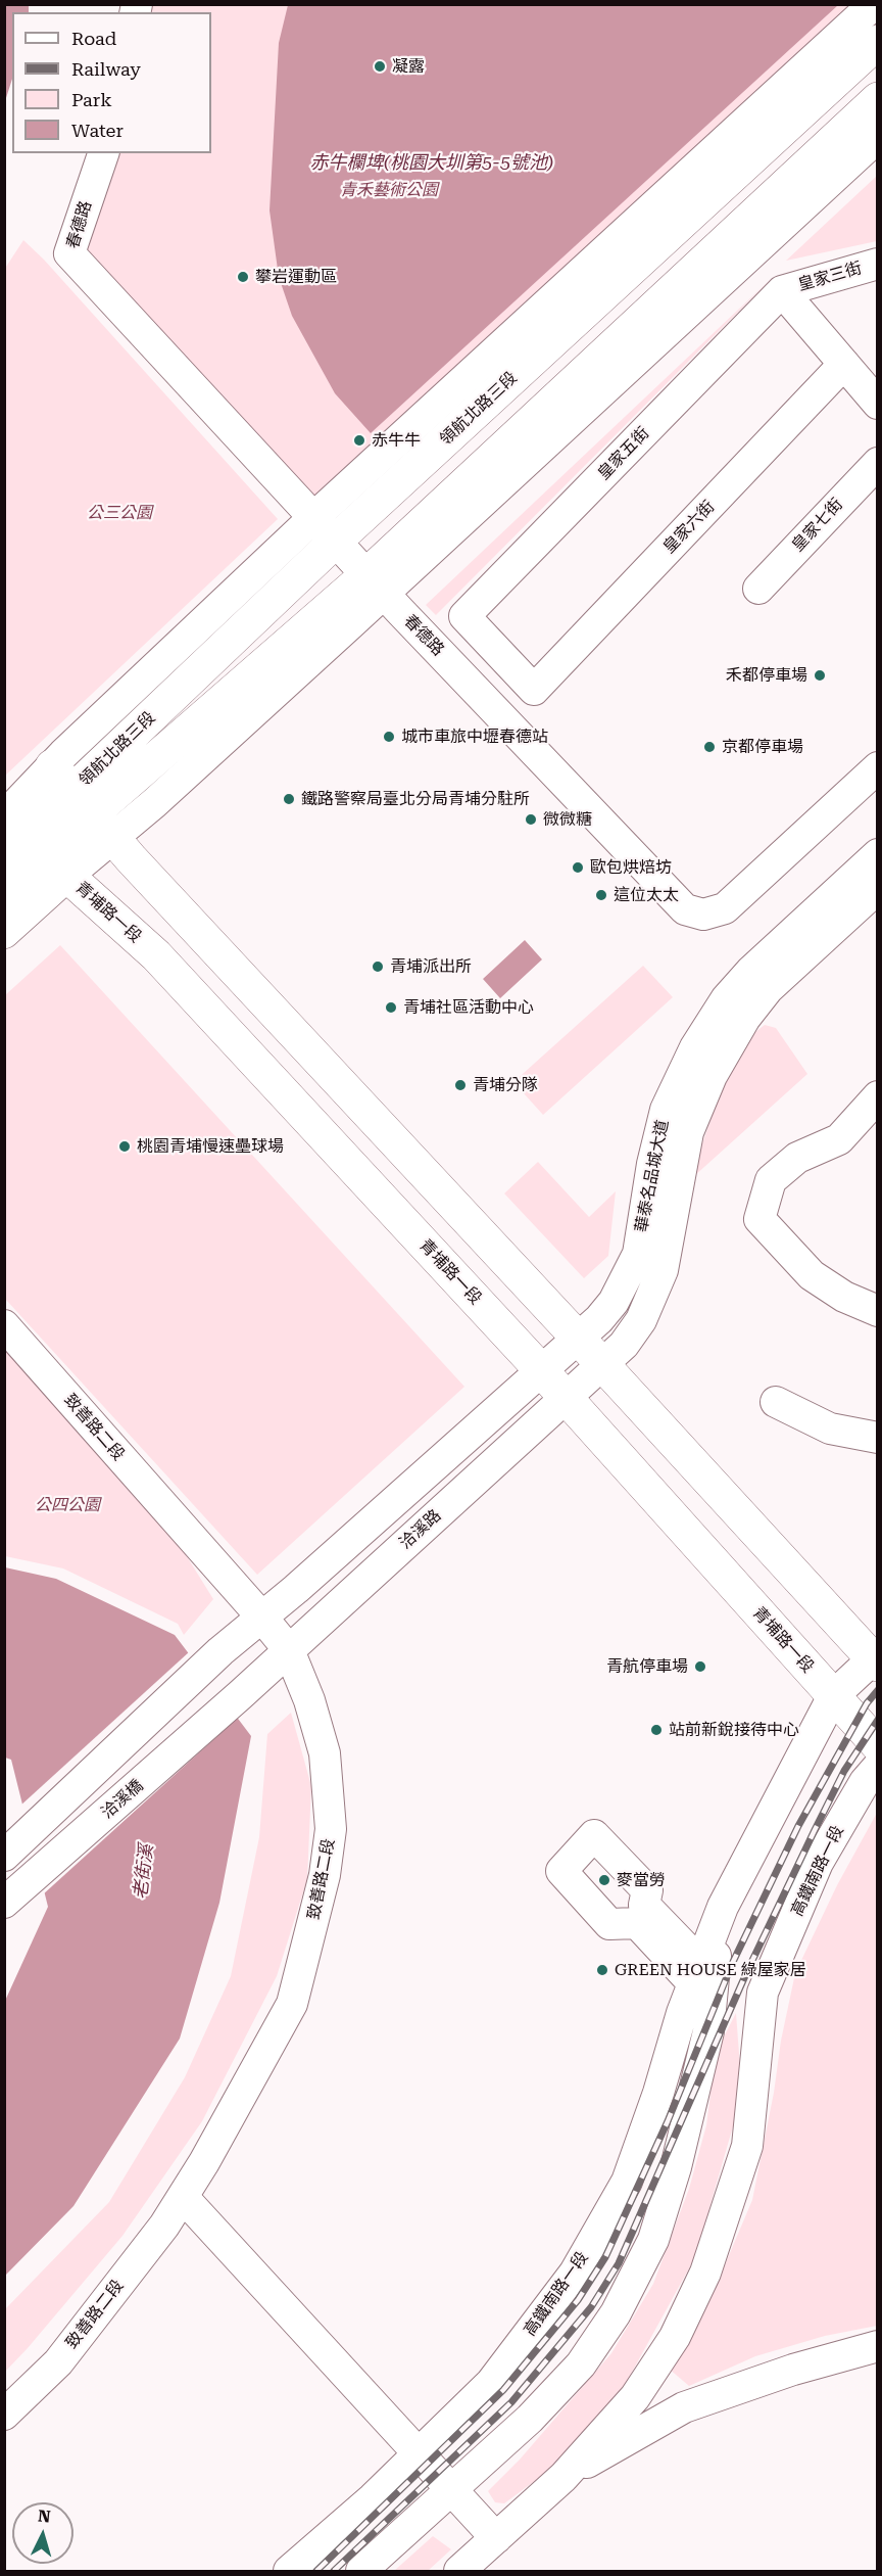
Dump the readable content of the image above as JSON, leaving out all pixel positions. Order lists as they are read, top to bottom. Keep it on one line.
{"streets":{"main road":["領航北路三段","青埔路一段"],"street":["春德路","皇家三街","皇家五街","皇家七街","皇家六街","華泰名品城大道","致善路二段","洽溪路","洽溪橋","高鐵南路一段"]},"crossings":[["春德路","領航北路三段"],["皇家三街","皇家五街"],["領航北路三段","青埔路一段"],["皇家五街","皇家六街"],["青埔路一段","洽溪路"],["青埔路一段","高鐵南路一段"],["華泰名品城大道","洽溪路"],["致善路二段","洽溪路"],["洽溪路","洽溪橋"]],"water":["赤牛欄埤(桃園大圳第5-5號池)","老街溪"],"parks":["青禾藝術公園","公三公園","公四公園"],"places":["凝露","攀岩運動區","赤牛牛","禾都停車場","城市車旅中壢春德站","京都停車場","鐵路警察局臺北分局青埔分駐所","微微糖","歐包烘焙坊","這位太太","青埔派出所","青埔社區活動中心","青埔分隊","桃園青埔慢速壘球場","青航停車場","站前新銳接待中心","麥當勞","GREEN HOUSE 綠屋家居"],"legend":["Road","Railway","Park","Water"],"north":"top"}
